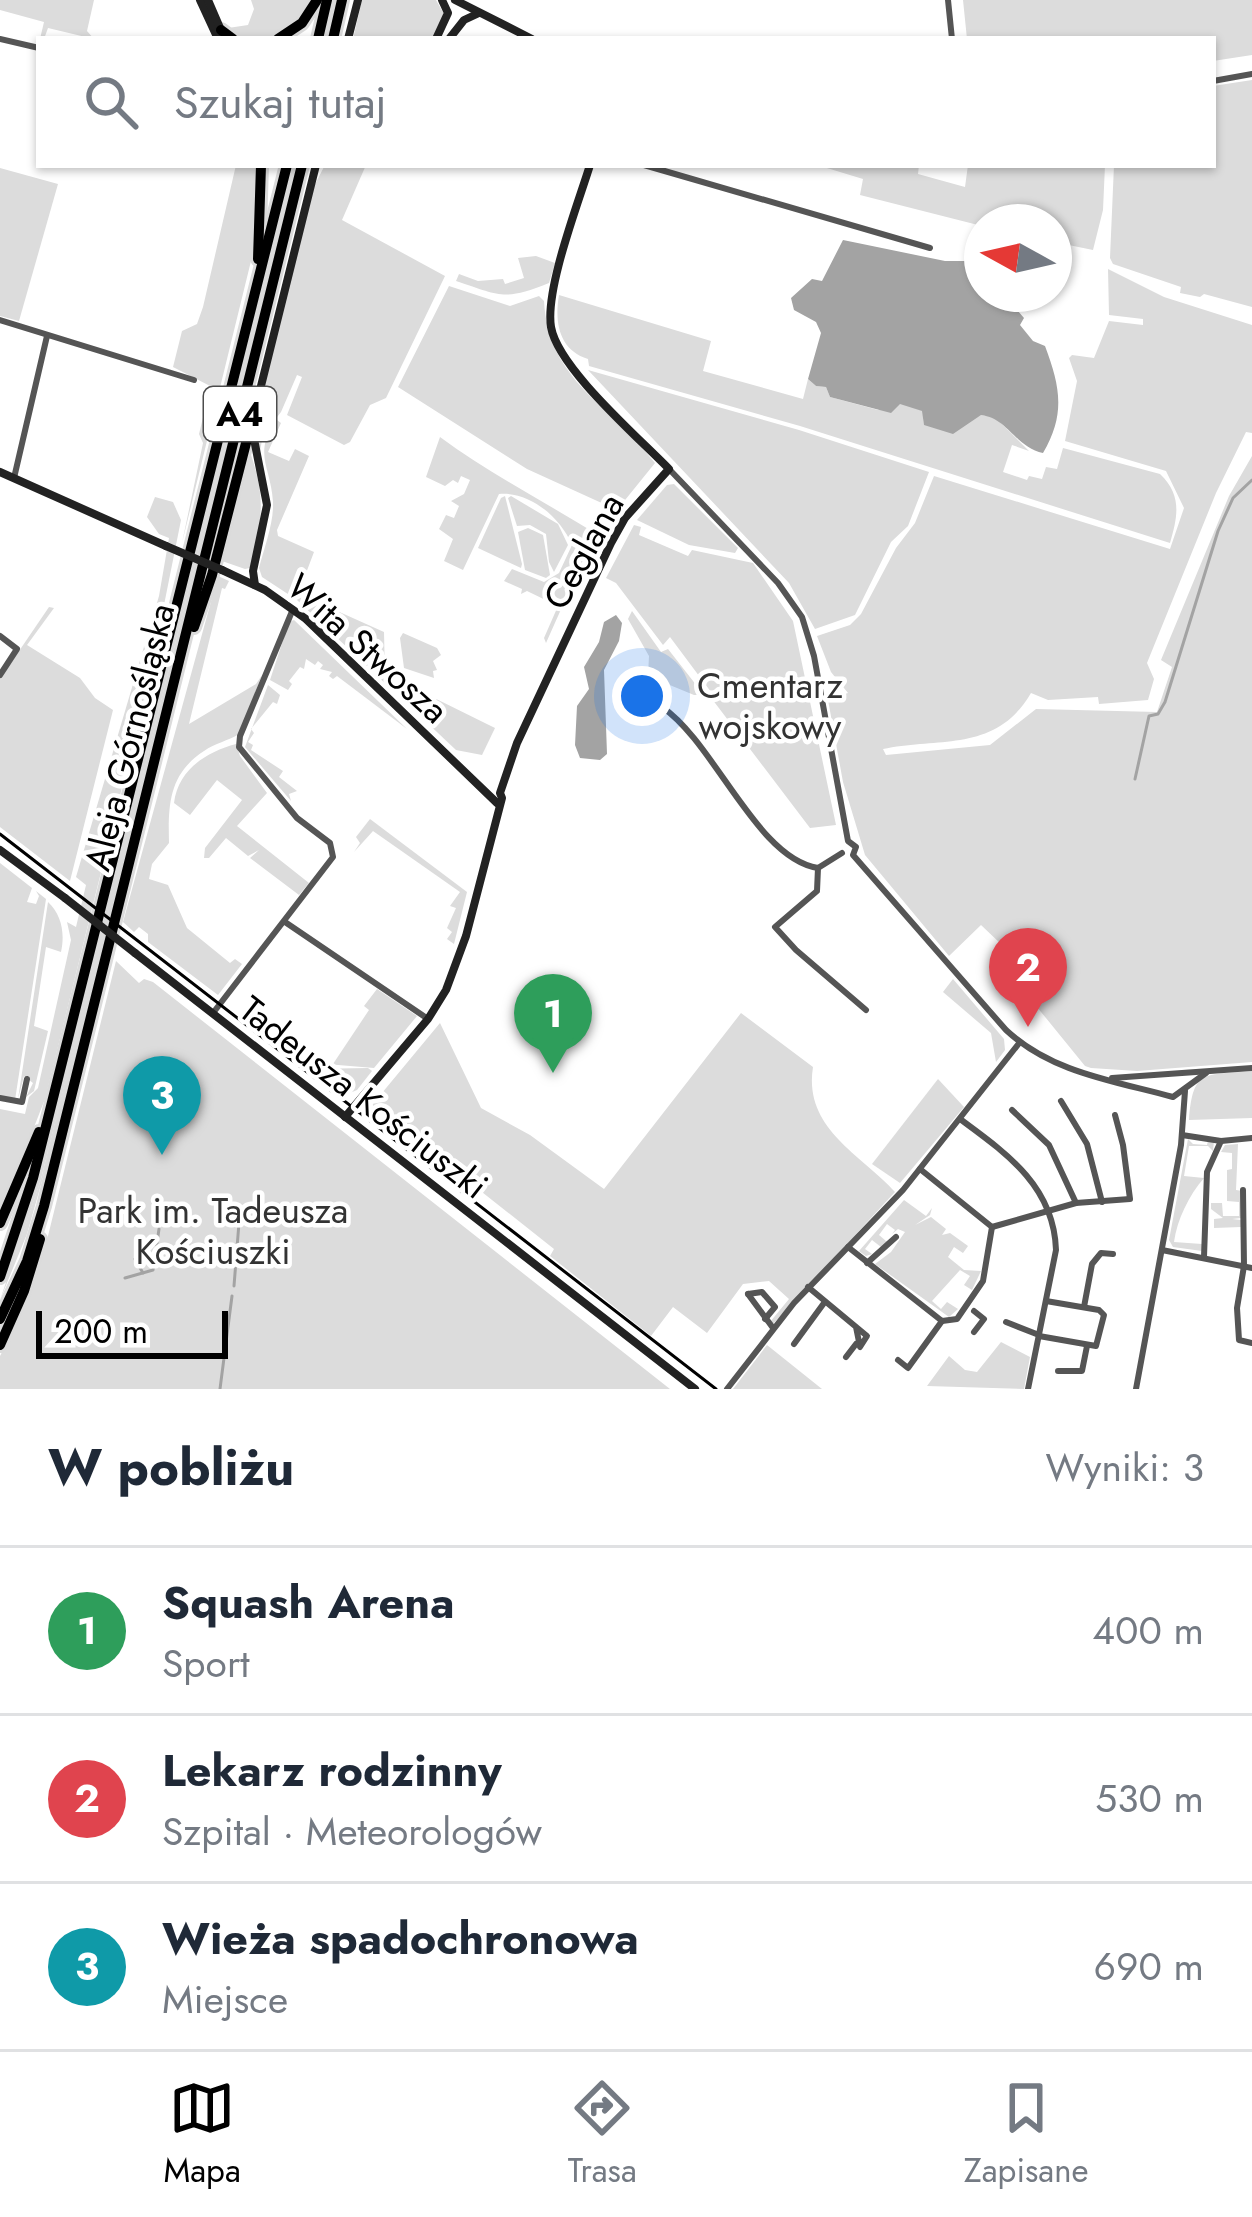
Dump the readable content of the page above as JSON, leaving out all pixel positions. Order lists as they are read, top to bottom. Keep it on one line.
{"streets":{"highway":["A4","Aleja Górnośląska"],"street":["Ceglana","Wita Stwosza","Tadeusza Kościuszki"]},"crossings":[["Ceglana","Wita Stwosza"],["Ceglana","Tadeusza Kościuszki"]],"parks":["Cmentarz wojskowy","Park im. Tadeusza Kościuszki"],"scale_bar":"200 m","north":"left","page":{"search":"Szukaj tutaj","pins":["2","1","3"],"scale":"200 m","heading":["W pobliżu","Wyniki: 3"],"list":[{"mark":"1","name":"Squash Arena","note":"Sport","value":"400 m"},{"mark":"2","name":"Lekarz rodzinny","note":"Szpital · Meteorologów","value":"530 m"},{"mark":"3","name":"Wieża spadochronowa","note":"Miejsce","value":"690 m"}],"nav":["Mapa","Trasa","Zapisane"]}}
